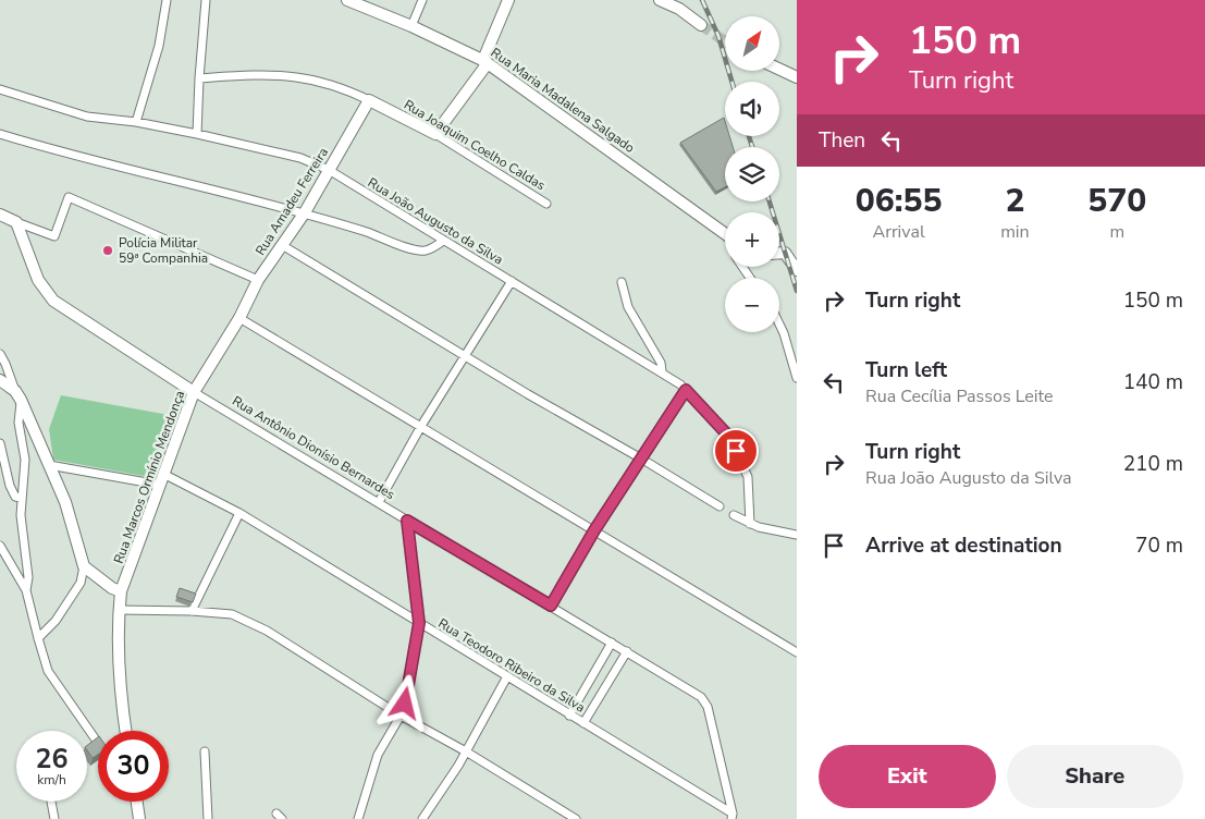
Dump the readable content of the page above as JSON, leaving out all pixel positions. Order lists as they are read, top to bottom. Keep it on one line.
{"streets":{"street":["Rua Maria Madalena Salgado","Rua Joaquim Coelho Caldas","Rua Amadeu Ferreira","Rua João Augusto da Silva","Rua Antônio Dionísio Bernardes","Rua Marcos Ormínio Mendonça","Rua Teodoro Ribeiro da Silva"]},"crossings":[["Rua Joaquim Coelho Caldas","Rua Amadeu Ferreira"],["Rua Amadeu Ferreira","Rua João Augusto da Silva"],["Rua Amadeu Ferreira","Rua Marcos Ormínio Mendonça"],["Rua Antônio Dionísio Bernardes","Rua Marcos Ormínio Mendonça"],["Rua Antônio Dionísio Bernardes","Rua Teodoro Ribeiro da Silva"],["Rua Marcos Ormínio Mendonça","Rua Teodoro Ribeiro da Silva"]],"places":["Polícia Militar 59ª Companhia"],"north":"top right","page":{"turn":["150 m","Turn right"],"map_buttons":["+","−"],"then":"Then","eta":["06:55","Arrival","2","min","570","m"],"list":[{"name":"Turn right","value":"150 m"},{"name":"Turn left","note":"Rua Cecília Passos Leite","value":"140 m"},{"name":"Turn right","note":"Rua João Augusto da Silva","value":"210 m"},{"name":"Arrive at destination","value":"70 m"}],"speed":"26 km/h","limit":"30","buttons":["Exit","Share"]}}
